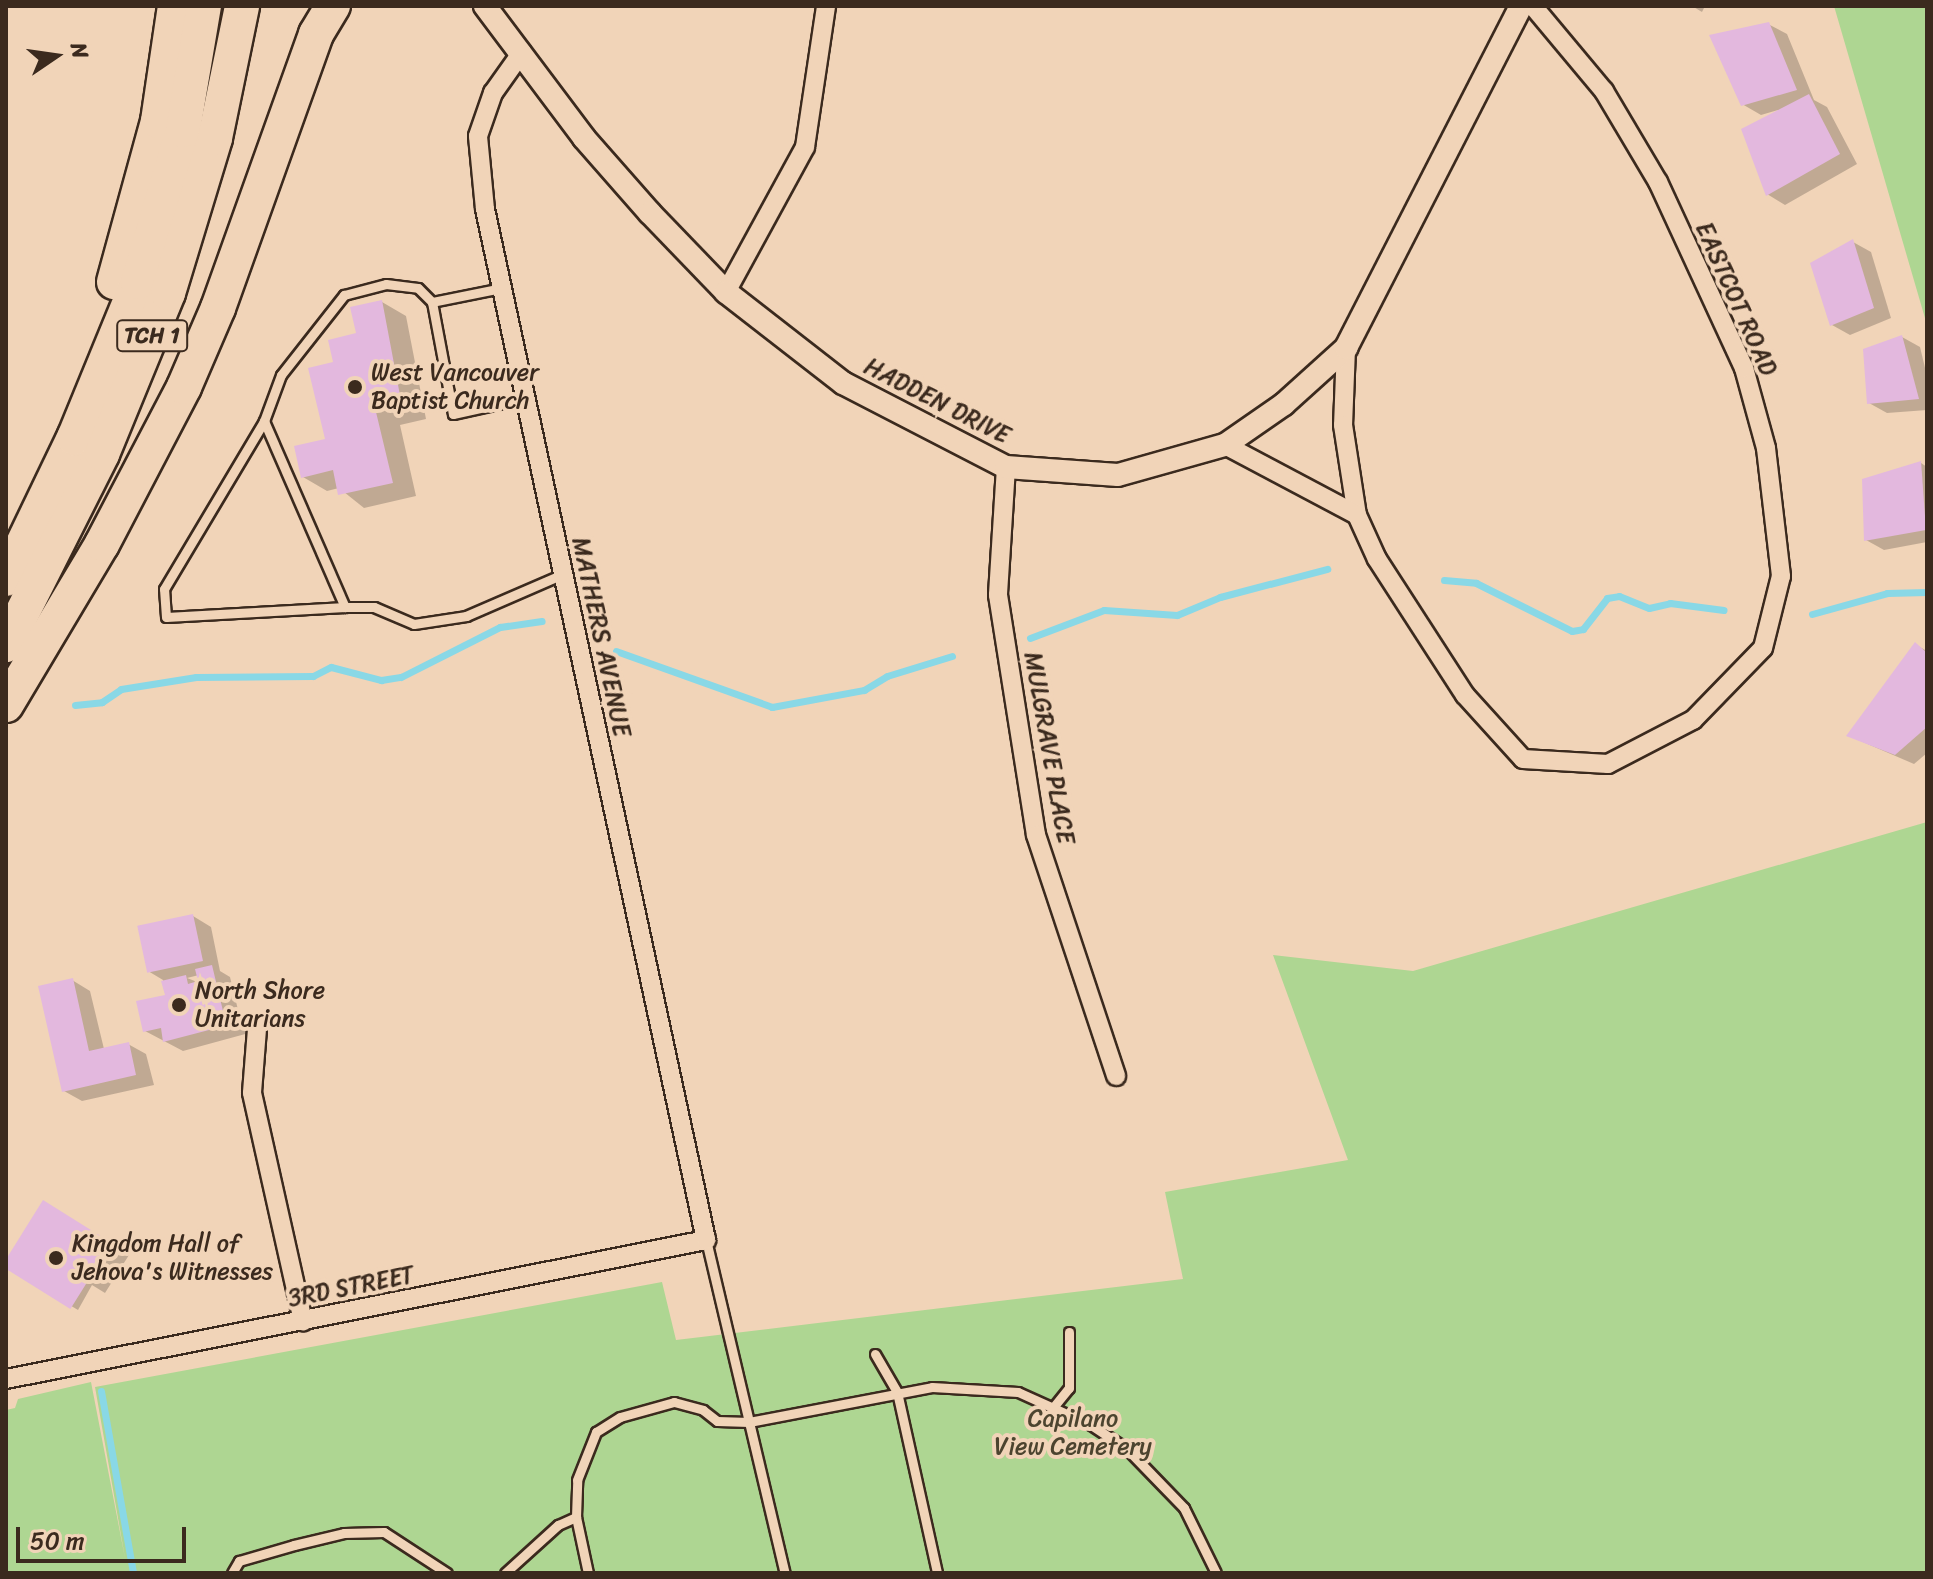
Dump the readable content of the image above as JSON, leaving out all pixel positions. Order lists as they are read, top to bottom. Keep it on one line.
{"streets":{"highway":["TCH 1"],"street":["EASTCOT ROAD","HADDEN DRIVE","MATHERS AVENUE","MULGRAVE PLACE","3RD STREET"]},"crossings":[["EASTCOT ROAD","HADDEN DRIVE"],["HADDEN DRIVE","MATHERS AVENUE"],["HADDEN DRIVE","MULGRAVE PLACE"],["MATHERS AVENUE","3RD STREET"]],"parks":["Capilano View Cemetery"],"places":["West Vancouver Baptist Church","North Shore Unitarians","Kingdom Hall of Jehova's Witnesses"],"scale_bar":"50 m","north":"right"}
